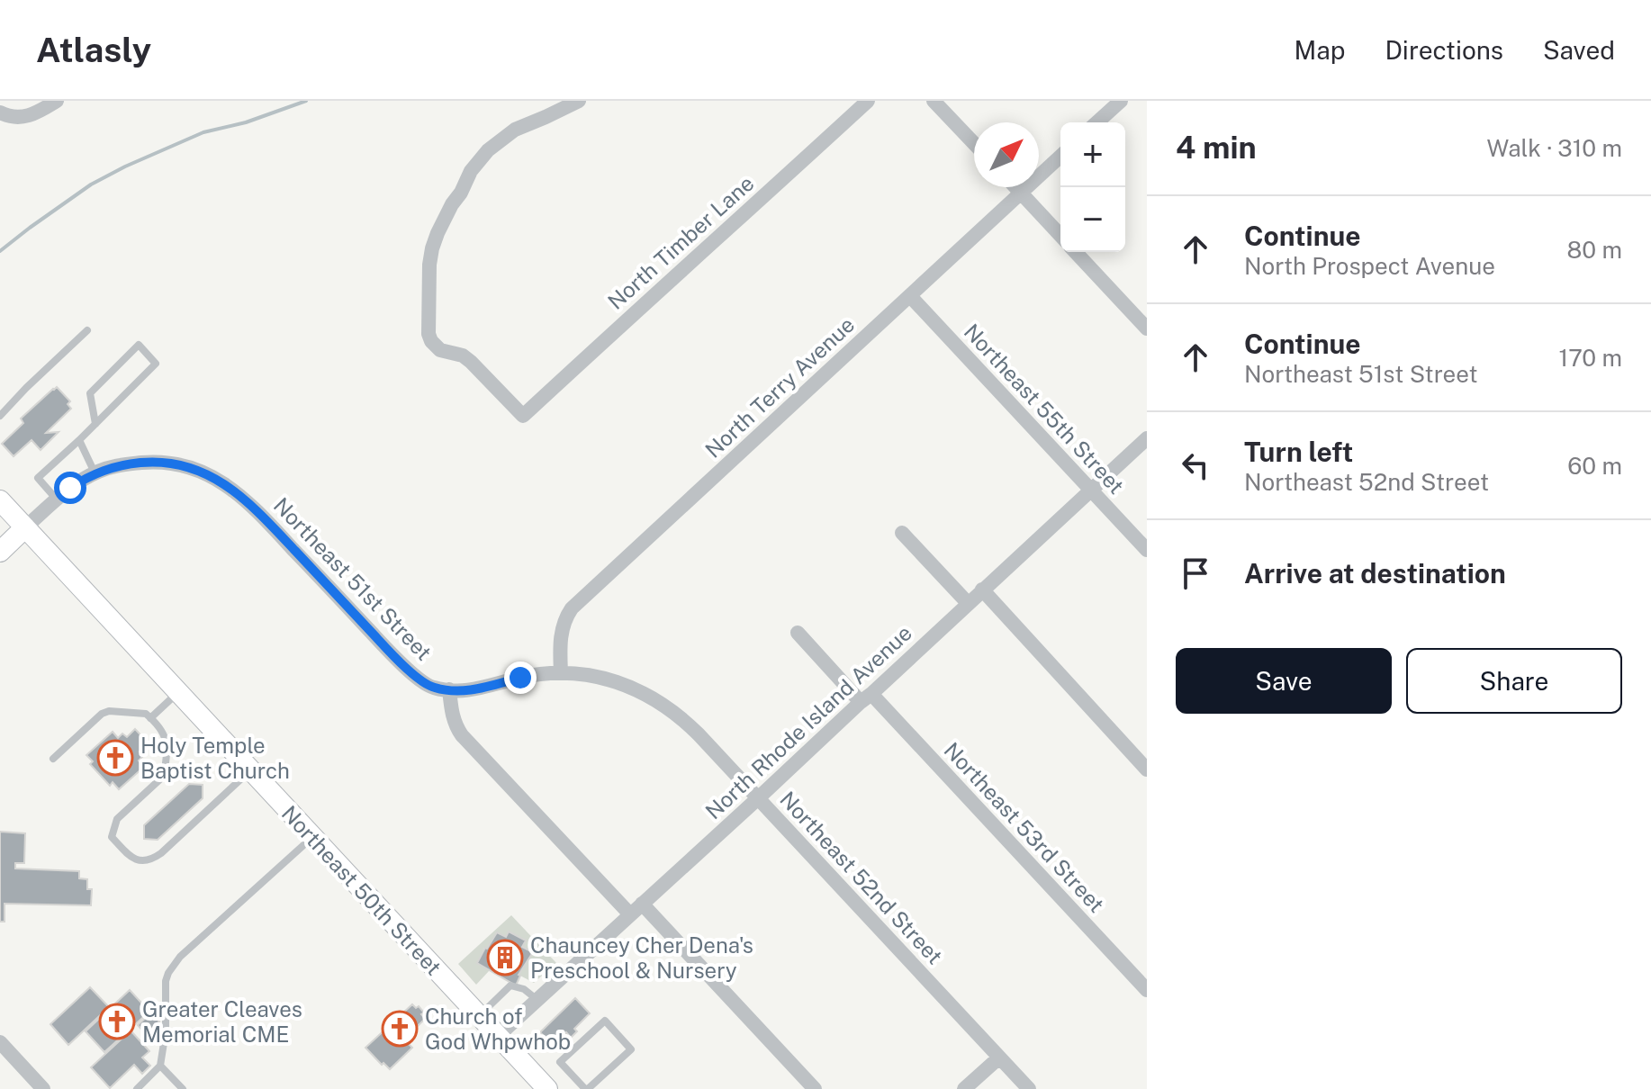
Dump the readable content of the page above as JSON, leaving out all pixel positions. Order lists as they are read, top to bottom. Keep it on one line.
{"streets":{"street":["North Timber Lane","North Terry Avenue","Northeast 55th Street","Northeast 51st Street","North Rhode Island Avenue","Northeast 53rd Street","Northeast 52nd Street","Northeast 50th Street"]},"crossings":[["North Terry Avenue","Northeast 55th Street"],["North Terry Avenue","Northeast 52nd Street"],["Northeast 55th Street","North Rhode Island Avenue"],["Northeast 51st Street","Northeast 52nd Street"],["Northeast 51st Street","Northeast 50th Street"],["North Rhode Island Avenue","Northeast 53rd Street"],["North Rhode Island Avenue","Northeast 52nd Street"],["North Rhode Island Avenue","Northeast 50th Street"]],"places":{"church":["Holy Temple Baptist Church","Greater Cleaves Memorial CME","Church of God Whpwhob"],"building":["Chauncey Cher Dena's Preschool & Nursery"]},"north":"top right","page":{"header":"Atlasly","nav":["Map","Directions","Saved"],"heading":["4 min","Walk · 310 m"],"map_buttons":["+","−"],"list":[["Continue","North Prospect Avenue","80 m"],["Continue","Northeast 51st Street","170 m"],["Turn left","Northeast 52nd Street","60 m"],"Arrive at destination"],"buttons":["Save","Share"]}}
